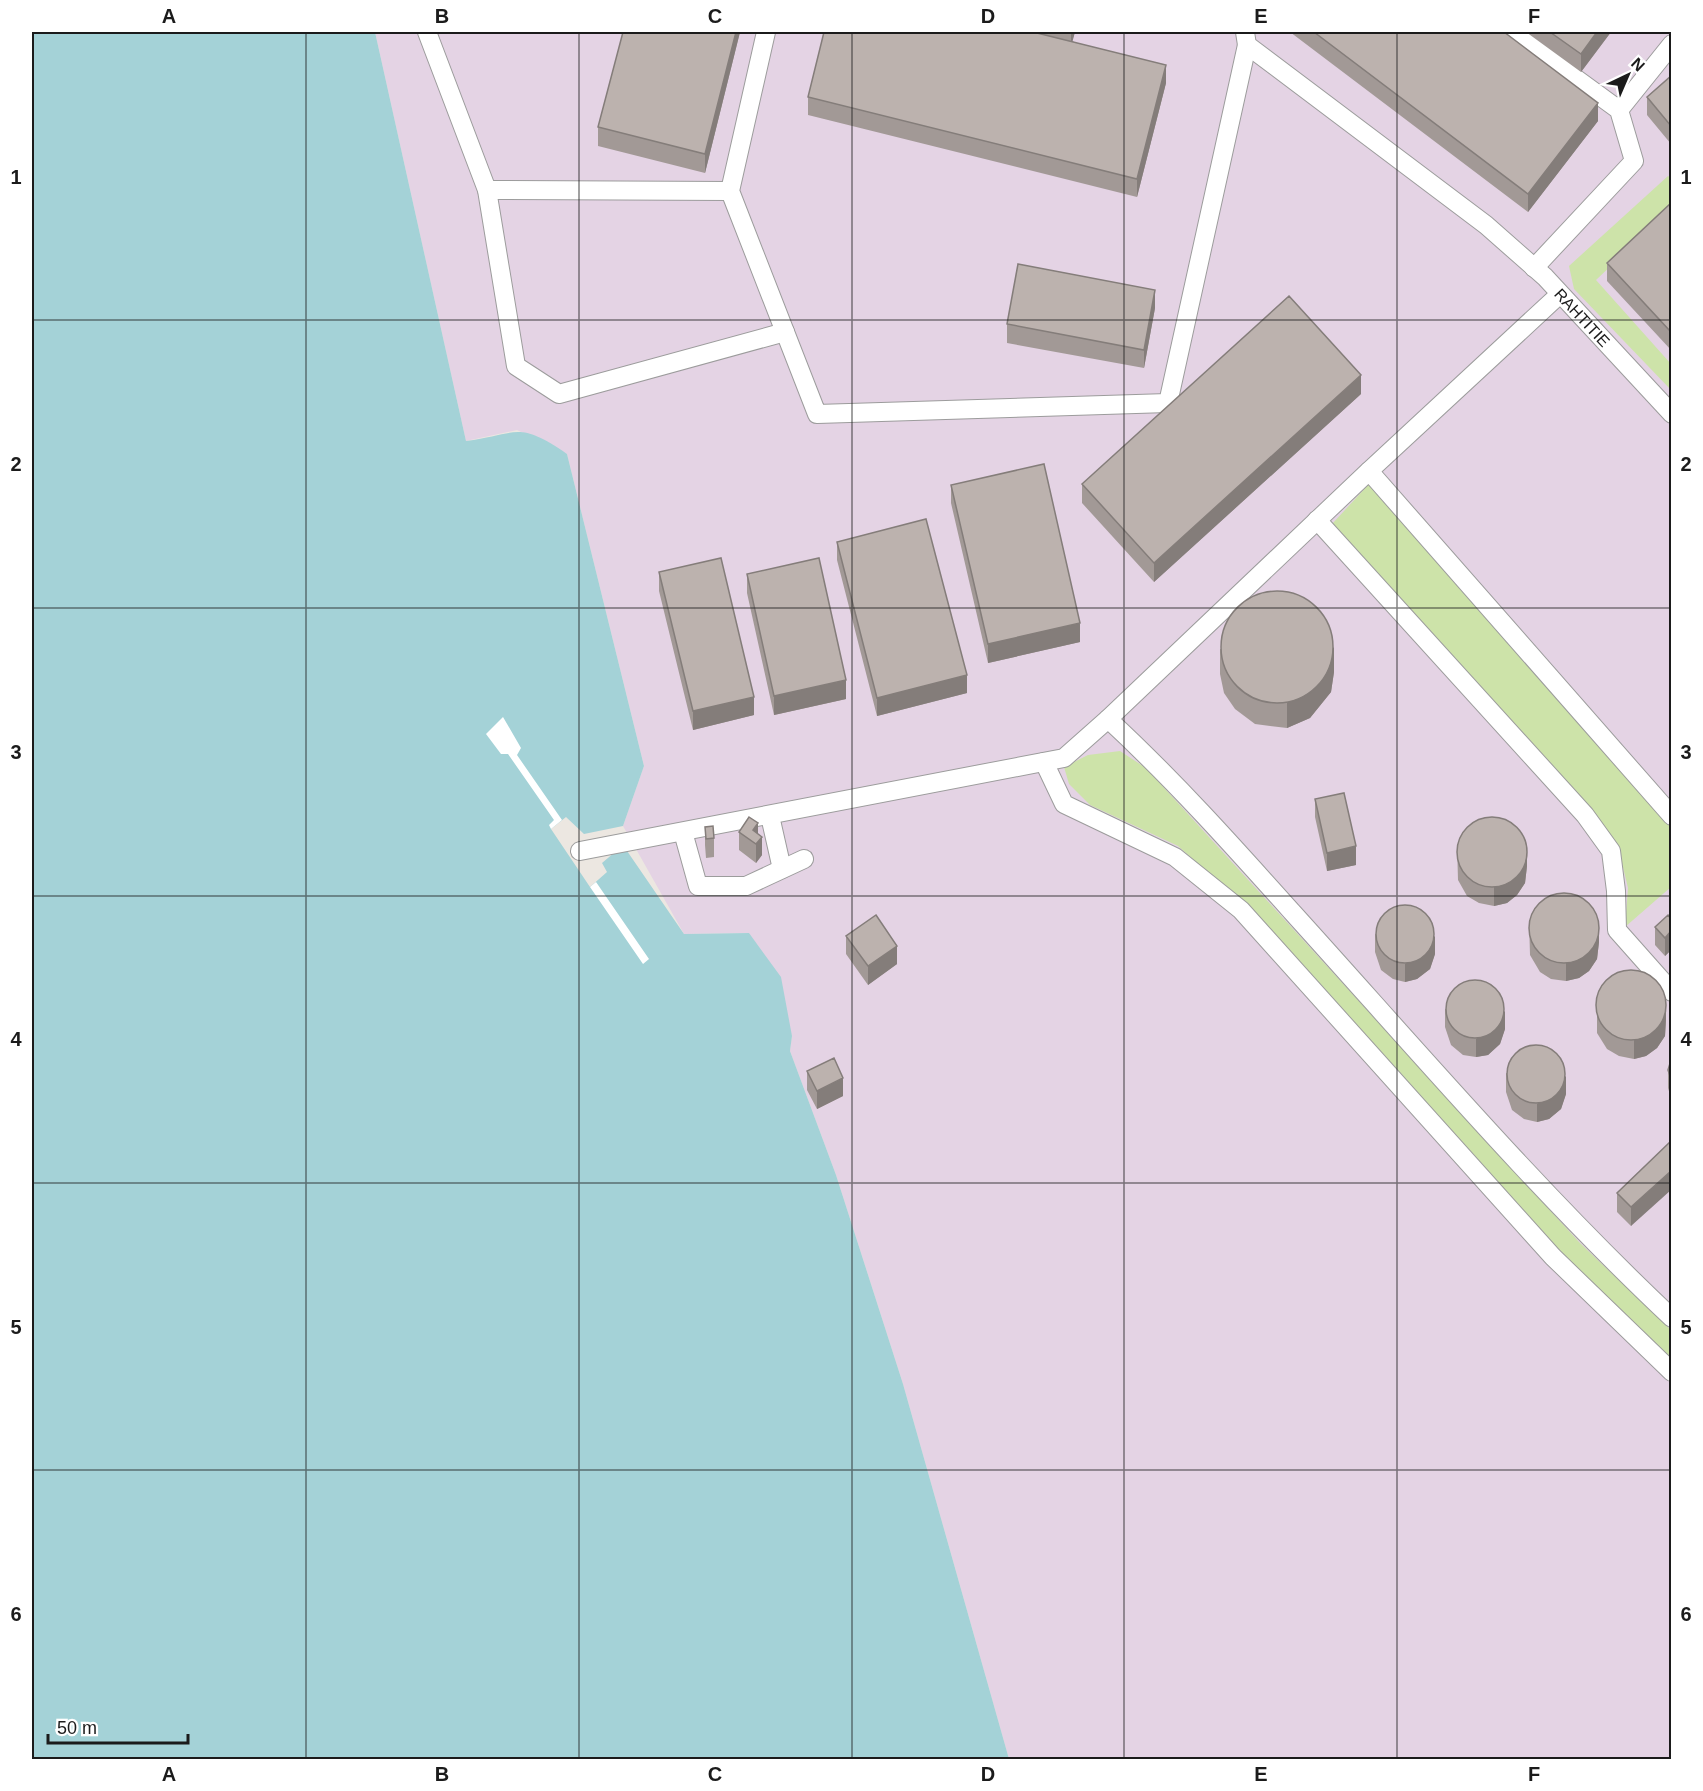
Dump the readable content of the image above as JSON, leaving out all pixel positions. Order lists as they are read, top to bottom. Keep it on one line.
{"streets":{"street":["RAHTITIE"]},"scale_bar":"50 m","north":"top right","grid":{"columns":["A","B","C","D","E","F"],"rows":["1","2","3","4","5","6"]}}
